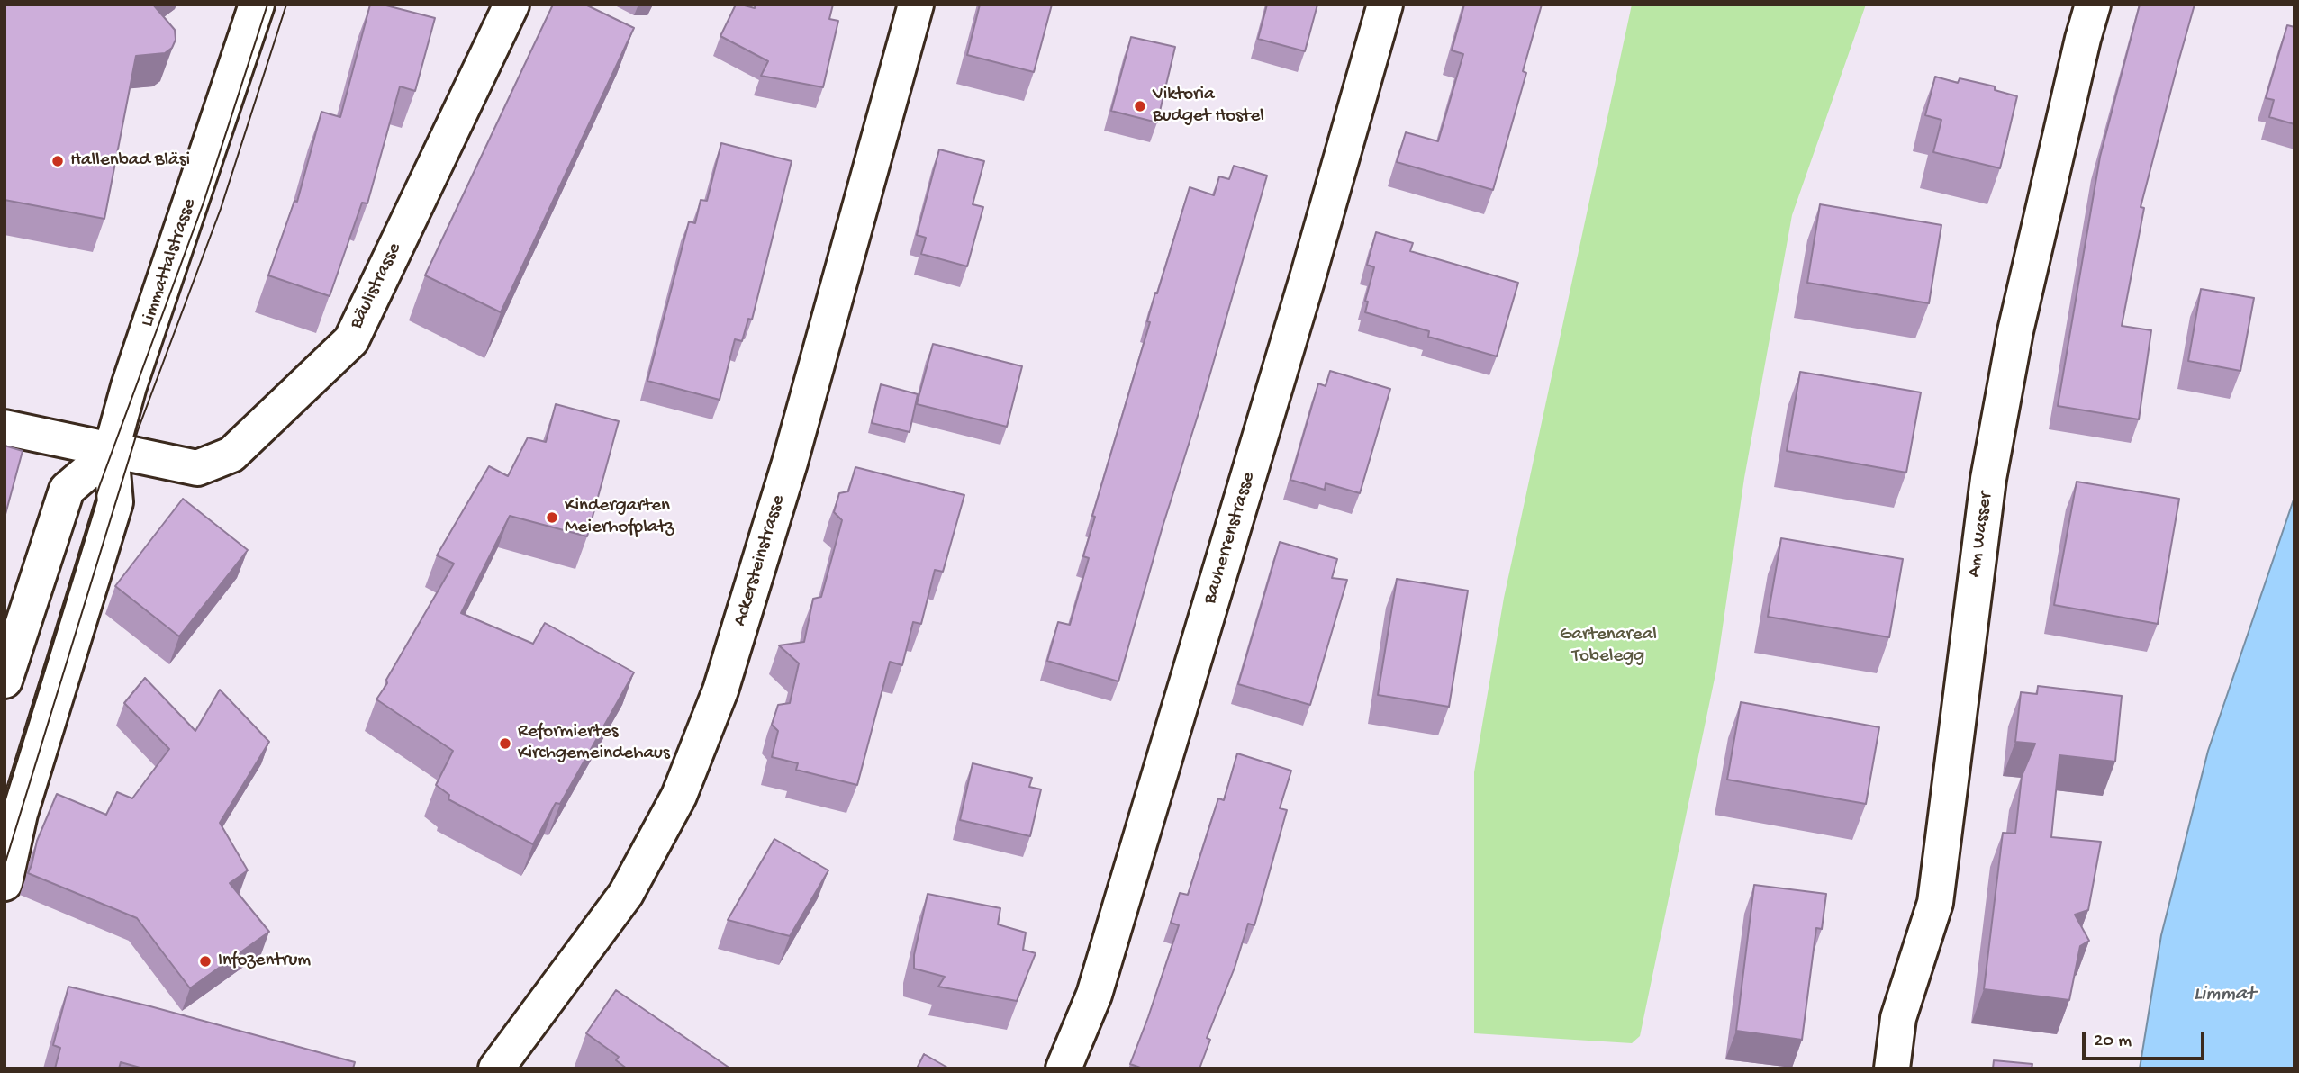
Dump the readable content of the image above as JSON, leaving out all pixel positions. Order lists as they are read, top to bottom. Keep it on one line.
{"streets":{"street":["Limmattalstrasse","Bäulistrasse","Am Wasser","Bauherrenstrasse","Ackersteinstrasse"]},"crossings":[["Limmattalstrasse","Bäulistrasse"]],"water":["Limmat"],"parks":["Gartenareal Tobelegg"],"places":["Viktoria Budget Hostel","Hallenbad Bläsi","Kindergarten Meierhofplatz","Reformiertes Kirchgemeindehaus","Infozentrum"],"scale_bar":"20 m"}
